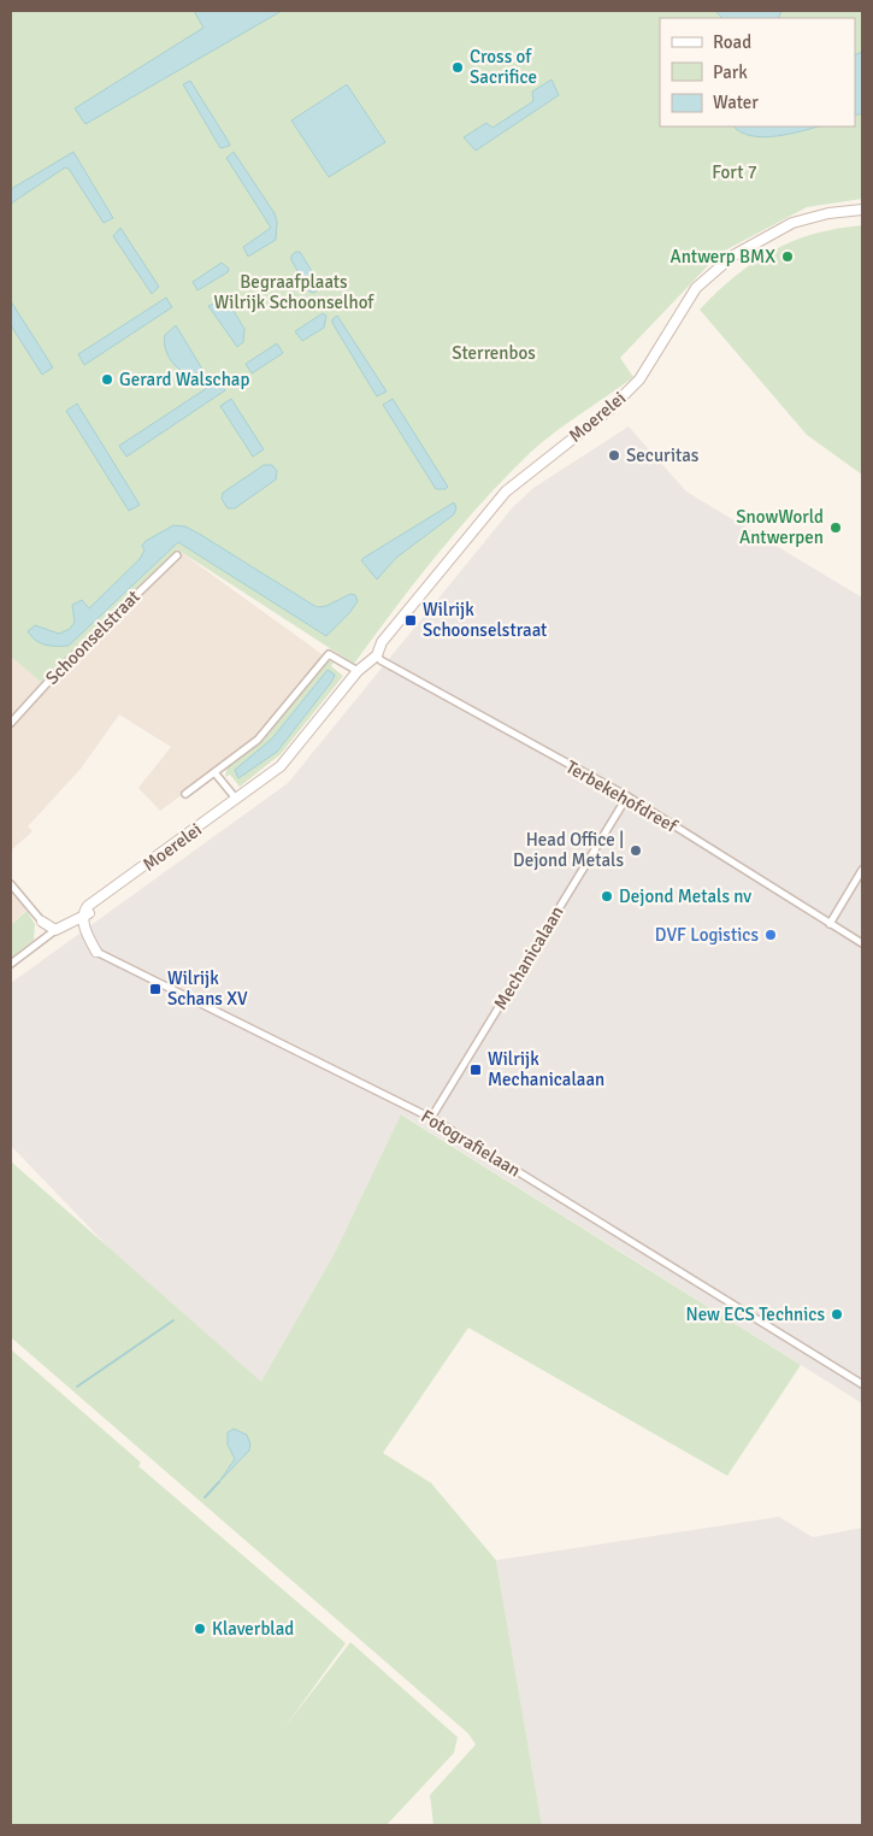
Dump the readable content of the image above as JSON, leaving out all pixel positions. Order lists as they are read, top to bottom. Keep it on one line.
{"streets":{"street":["Moerelei","Schoonselstraat","Terbekehofdreef","Mechanicalaan","Fotografielaan"]},"crossings":[["Moerelei","Terbekehofdreef"],["Moerelei","Fotografielaan"],["Terbekehofdreef","Mechanicalaan"],["Mechanicalaan","Fotografielaan"]],"parks":["Fort 7","Begraafplaats Wilrijk Schoonselhof","Sterrenbos"],"places":{"other":["Cross of Sacrifice","Antwerp BMX","Gerard Walschap","Securitas","SnowWorld Antwerpen","Head Office | Dejond Metals","Dejond Metals nv","DVF Logistics","New ECS Technics","Klaverblad"],"transit":["Wilrijk Schoonselstraat","Wilrijk Schans XV","Wilrijk Mechanicalaan"]},"legend":["Road","Park","Water"]}
